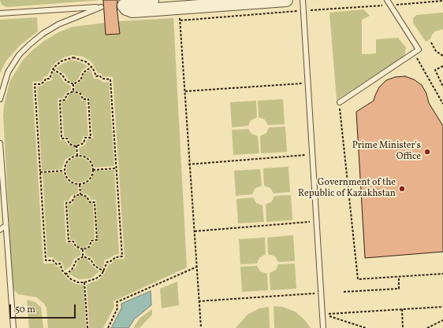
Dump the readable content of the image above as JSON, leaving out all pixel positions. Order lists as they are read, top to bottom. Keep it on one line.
{"places":["Prime Minister's Office","Government of the Republic of Kazakhstan"],"scale_bar":"50 m"}
